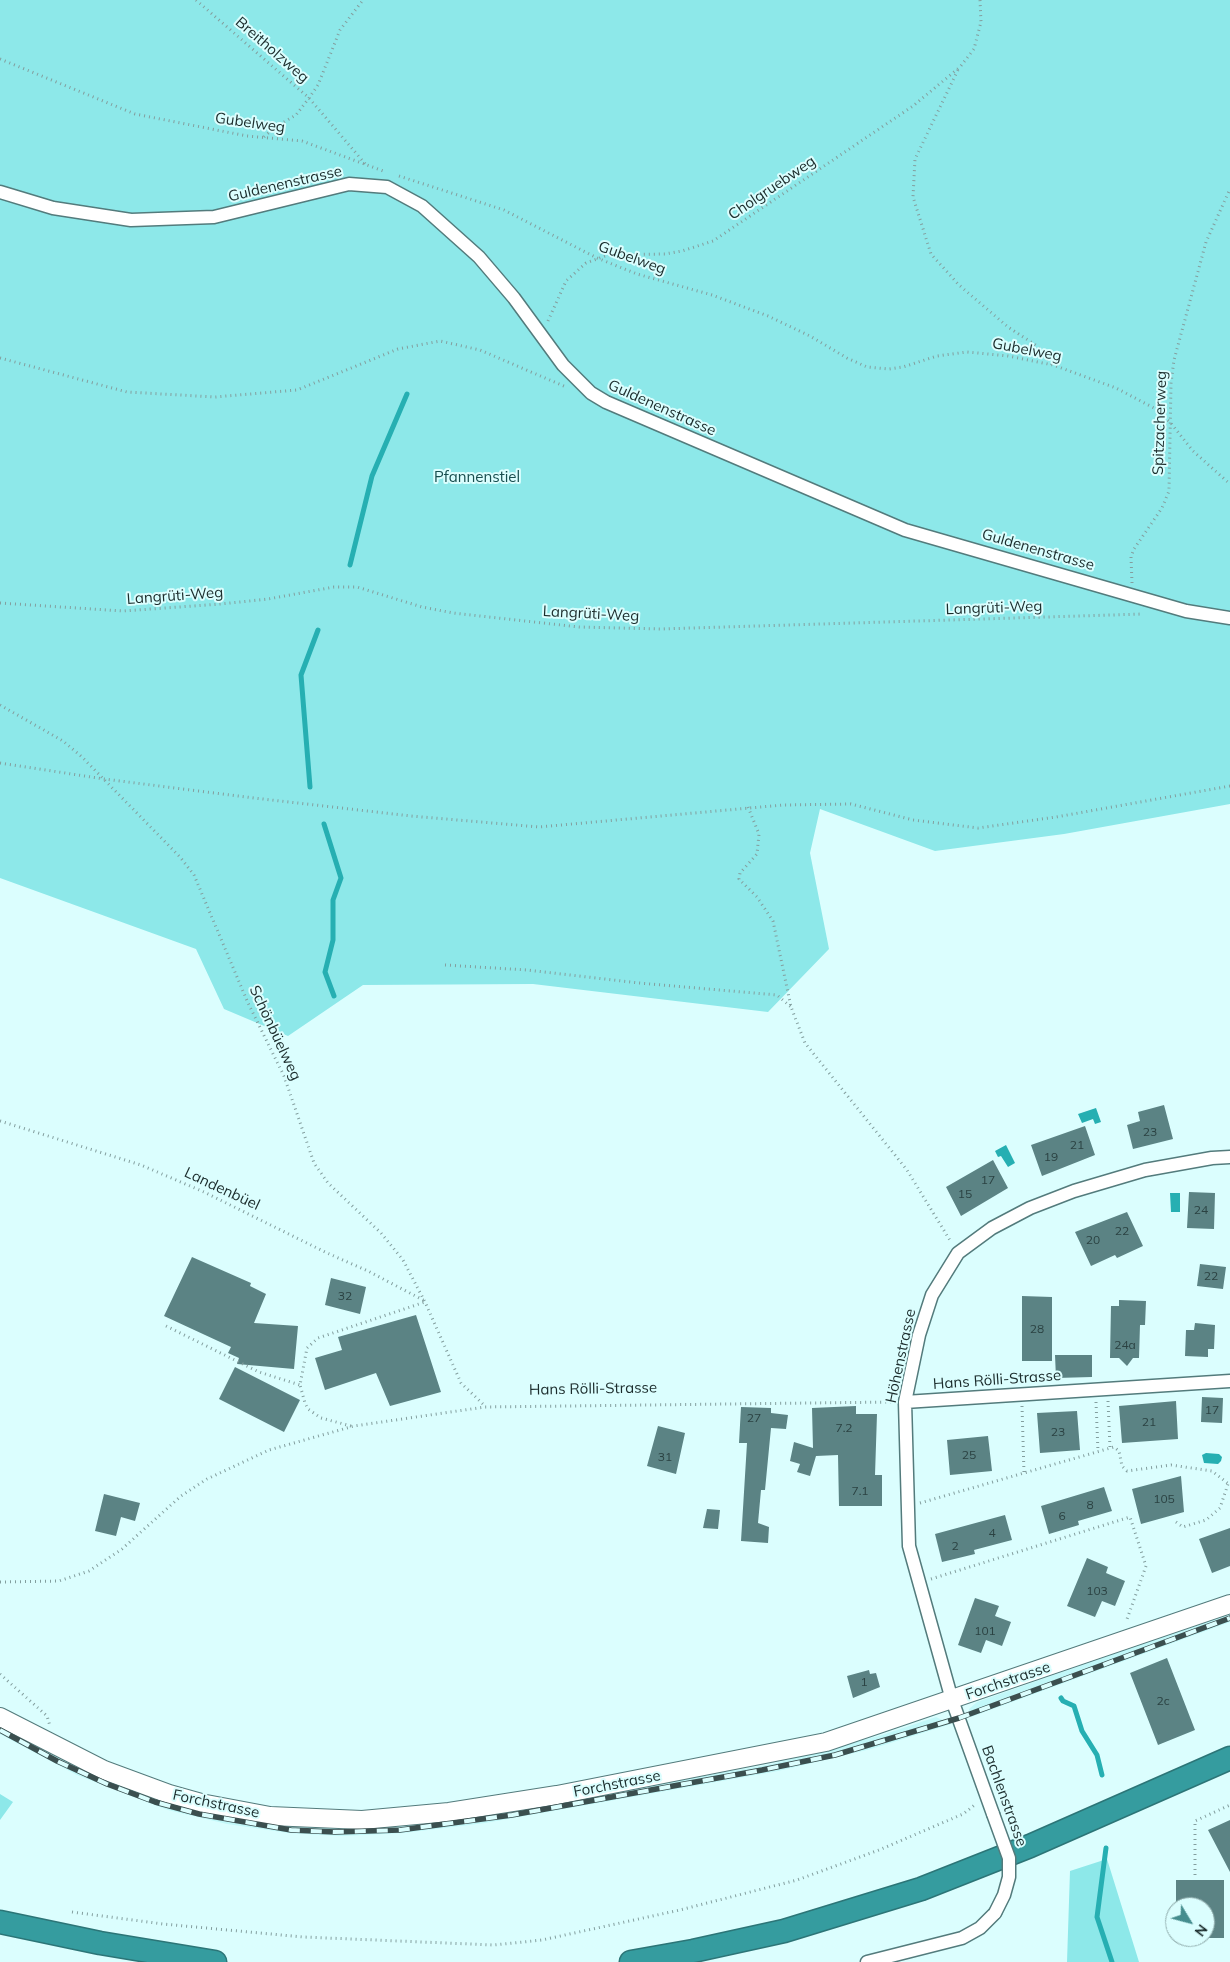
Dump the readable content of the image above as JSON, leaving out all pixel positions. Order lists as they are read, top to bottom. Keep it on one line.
{"streets":{"main road":["Forchstrasse"],"street":["Guldenenstrasse","Höhenstrasse","Hans Rölli-Strasse","Bachlenstrasse"],"path":["Breitholzweg","Gubelweg","Cholgruebweg","Spitzacherweg","Langrüti-Weg","Schönbüelweg","Landenbüel"]},"crossings":[["Breitholzweg","Gubelweg"],["Gubelweg","Cholgruebweg"],["Gubelweg","Spitzacherweg"],["Guldenenstrasse","Cholgruebweg"],["Guldenenstrasse","Spitzacherweg"],["Schönbüelweg","Landenbüel"],["Schönbüelweg","Hans Rölli-Strasse"],["Höhenstrasse","Hans Rölli-Strasse"],["Höhenstrasse","Forchstrasse"],["Höhenstrasse","Bachlenstrasse"],["Forchstrasse","Bachlenstrasse"]],"parks":["Pfannenstiel"],"house_numbers":["23","21","19","17","15","24","22","20","22","32","28","24a","17","27","21","7.2","23","25","31","7.1","105","8","6","4","2","103","101","1","2c"],"north":"bottom right"}
